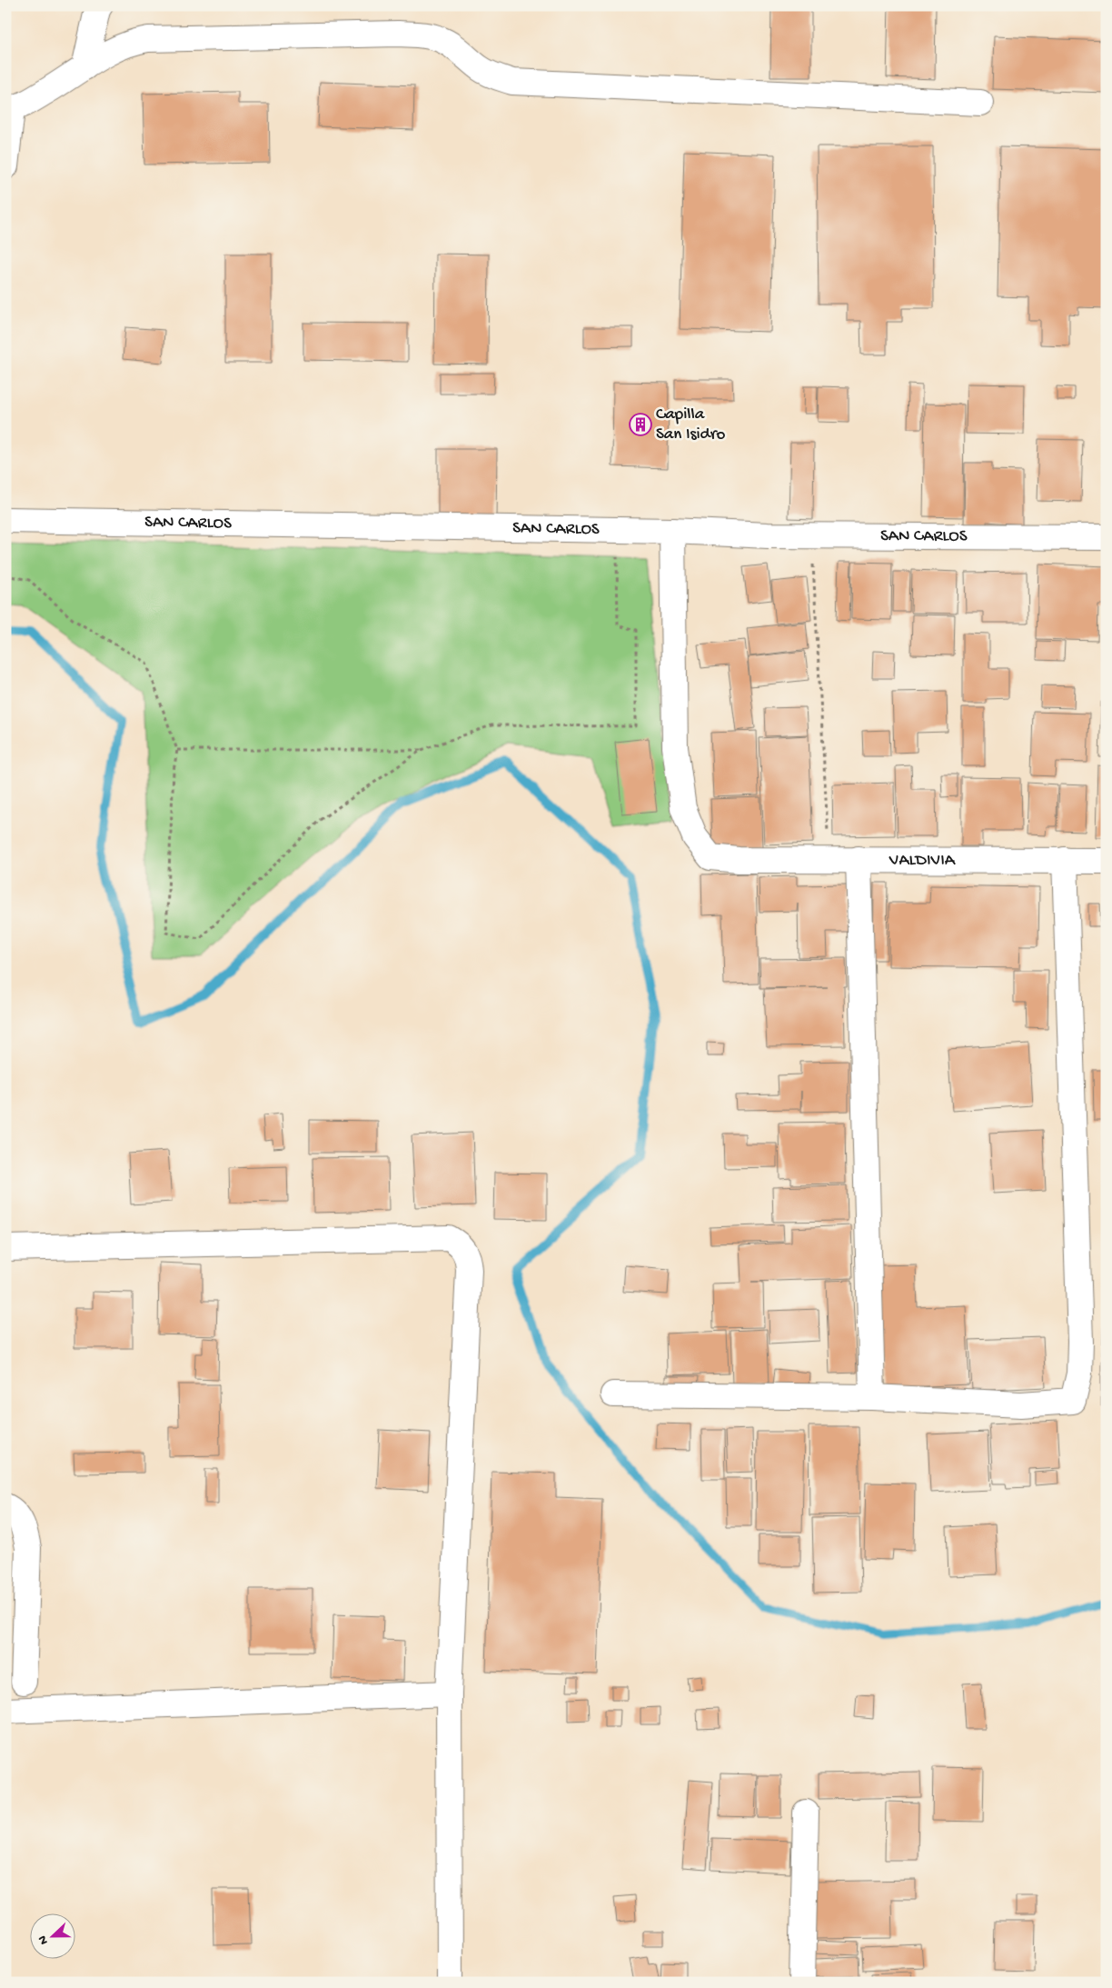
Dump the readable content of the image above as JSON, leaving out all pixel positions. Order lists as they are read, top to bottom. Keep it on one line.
{"streets":{"street":["SAN CARLOS","VALDIVIA"]},"crossings":[["SAN CARLOS","VALDIVIA"]],"places":{"building":["Capilla San Isidro"]},"north":"left"}
